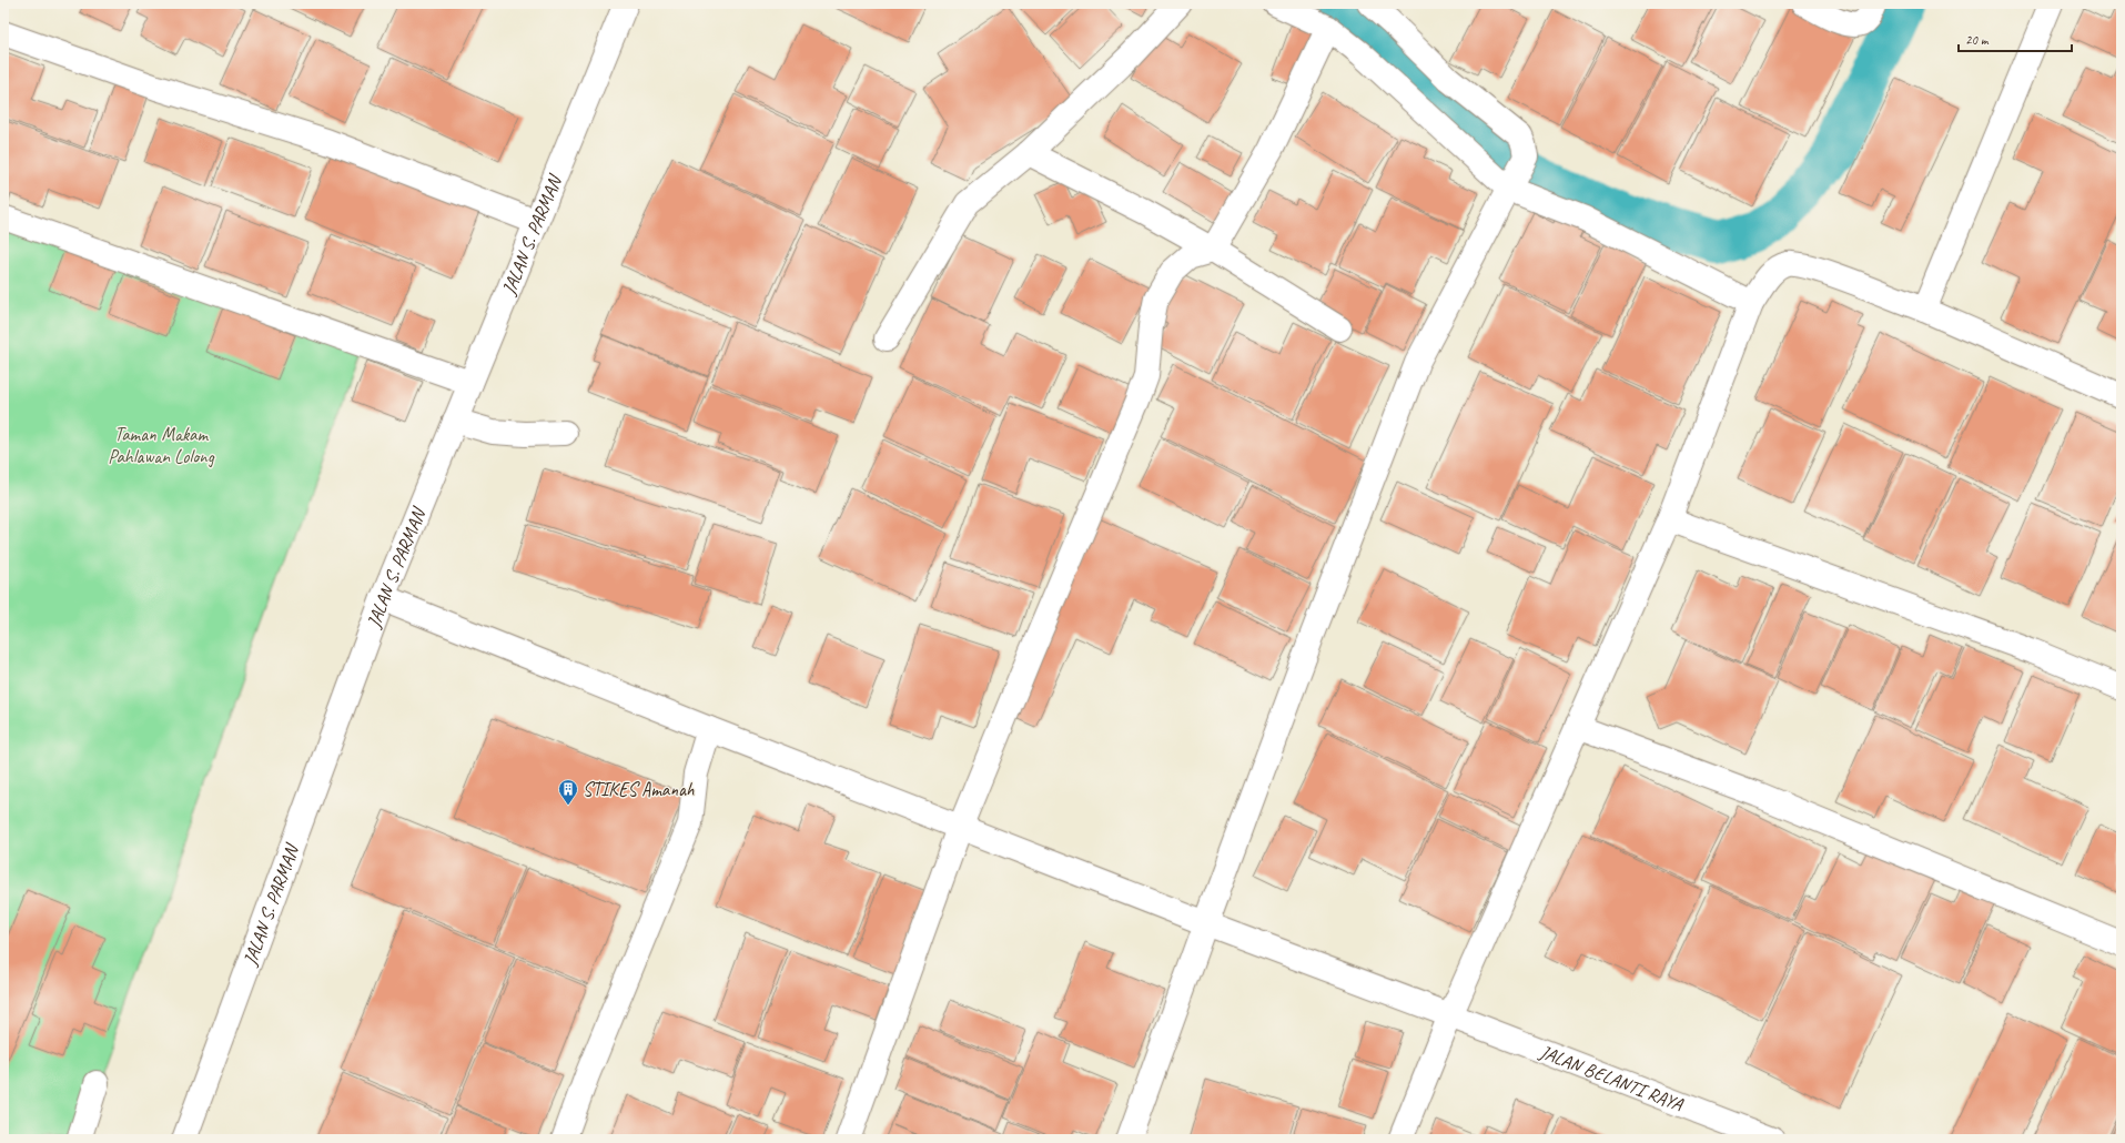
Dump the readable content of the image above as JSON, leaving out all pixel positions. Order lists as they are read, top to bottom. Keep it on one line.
{"streets":{"street":["JALAN S. PARMAN","JALAN BELANTI RAYA"]},"crossings":[["JALAN S. PARMAN","JALAN BELANTI RAYA"]],"parks":["Taman Makam Pahlawan Lolong"],"places":{"building":["STIKES Amanah"]},"scale_bar":"20 m"}
